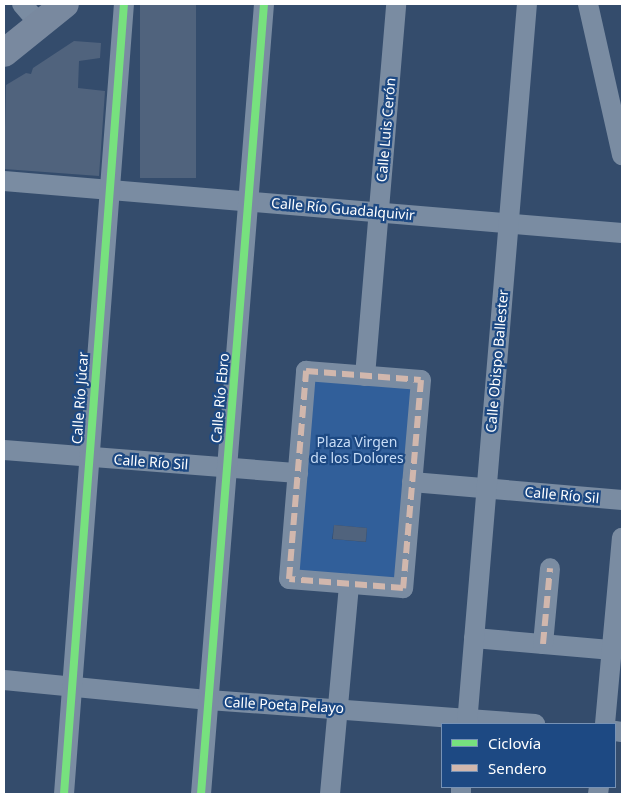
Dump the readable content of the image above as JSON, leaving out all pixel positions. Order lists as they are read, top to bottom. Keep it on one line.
{"streets":{"street":["Calle Luis Cerón","Calle Río Guadalquivir","Calle Obispo Ballester","Calle Río Júcar","Calle Río Ebro","Calle Río Sil","Calle Poeta Pelayo"]},"crossings":[["Calle Luis Cerón","Calle Río Guadalquivir"],["Calle Río Guadalquivir","Calle Obispo Ballester"],["Calle Río Guadalquivir","Calle Río Júcar"],["Calle Río Guadalquivir","Calle Río Ebro"],["Calle Obispo Ballester","Calle Río Sil"],["Calle Obispo Ballester","Calle Poeta Pelayo"],["Calle Río Júcar","Calle Río Sil"],["Calle Río Júcar","Calle Poeta Pelayo"],["Calle Río Ebro","Calle Río Sil"],["Calle Río Ebro","Calle Poeta Pelayo"]],"parks":["Plaza Virgen de los Dolores"],"legend":["Ciclovía","Sendero"]}
